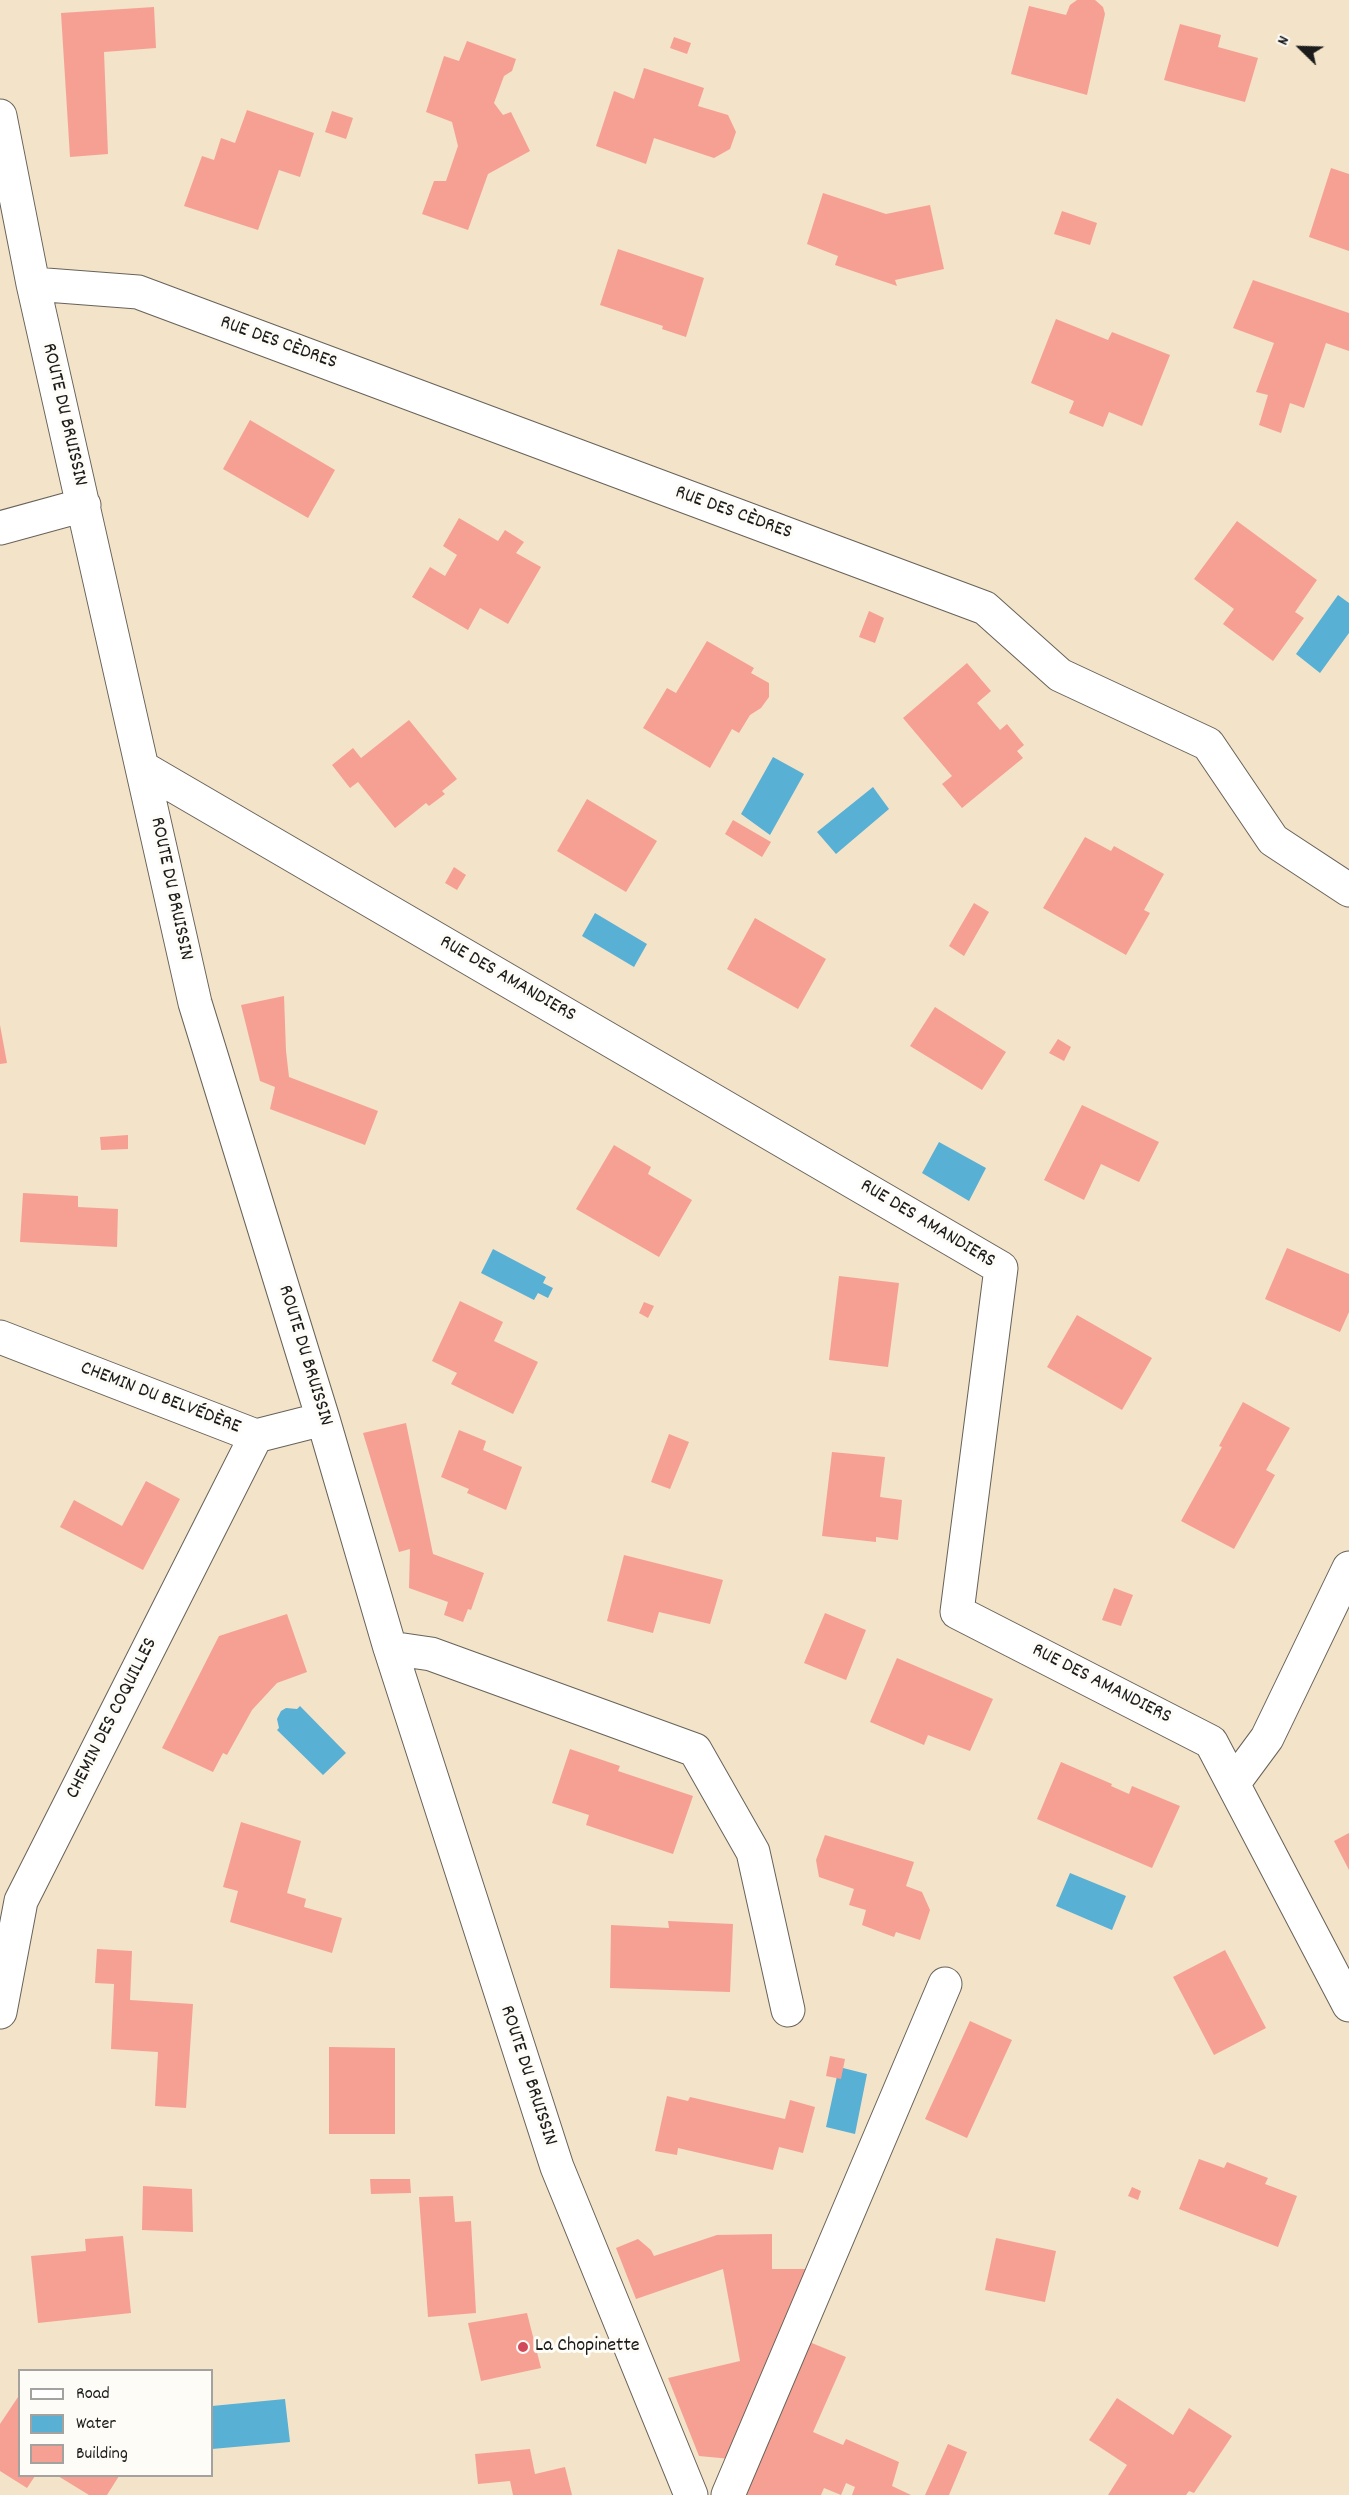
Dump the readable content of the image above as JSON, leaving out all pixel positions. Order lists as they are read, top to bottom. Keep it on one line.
{"streets":{"street":["RUE DES CÈDRES","ROUTE DU BRUISSIN","RUE DES AMANDIERS","CHEMIN DU BELVÉDÈRE","CHEMIN DES COQUILLES"]},"crossings":[["RUE DES CÈDRES","ROUTE DU BRUISSIN"],["ROUTE DU BRUISSIN","RUE DES AMANDIERS"],["ROUTE DU BRUISSIN","CHEMIN DU BELVÉDÈRE"],["CHEMIN DU BELVÉDÈRE","CHEMIN DES COQUILLES"]],"places":["La Chopinette"],"legend":["Road","Water","Building"],"north":"top left"}
